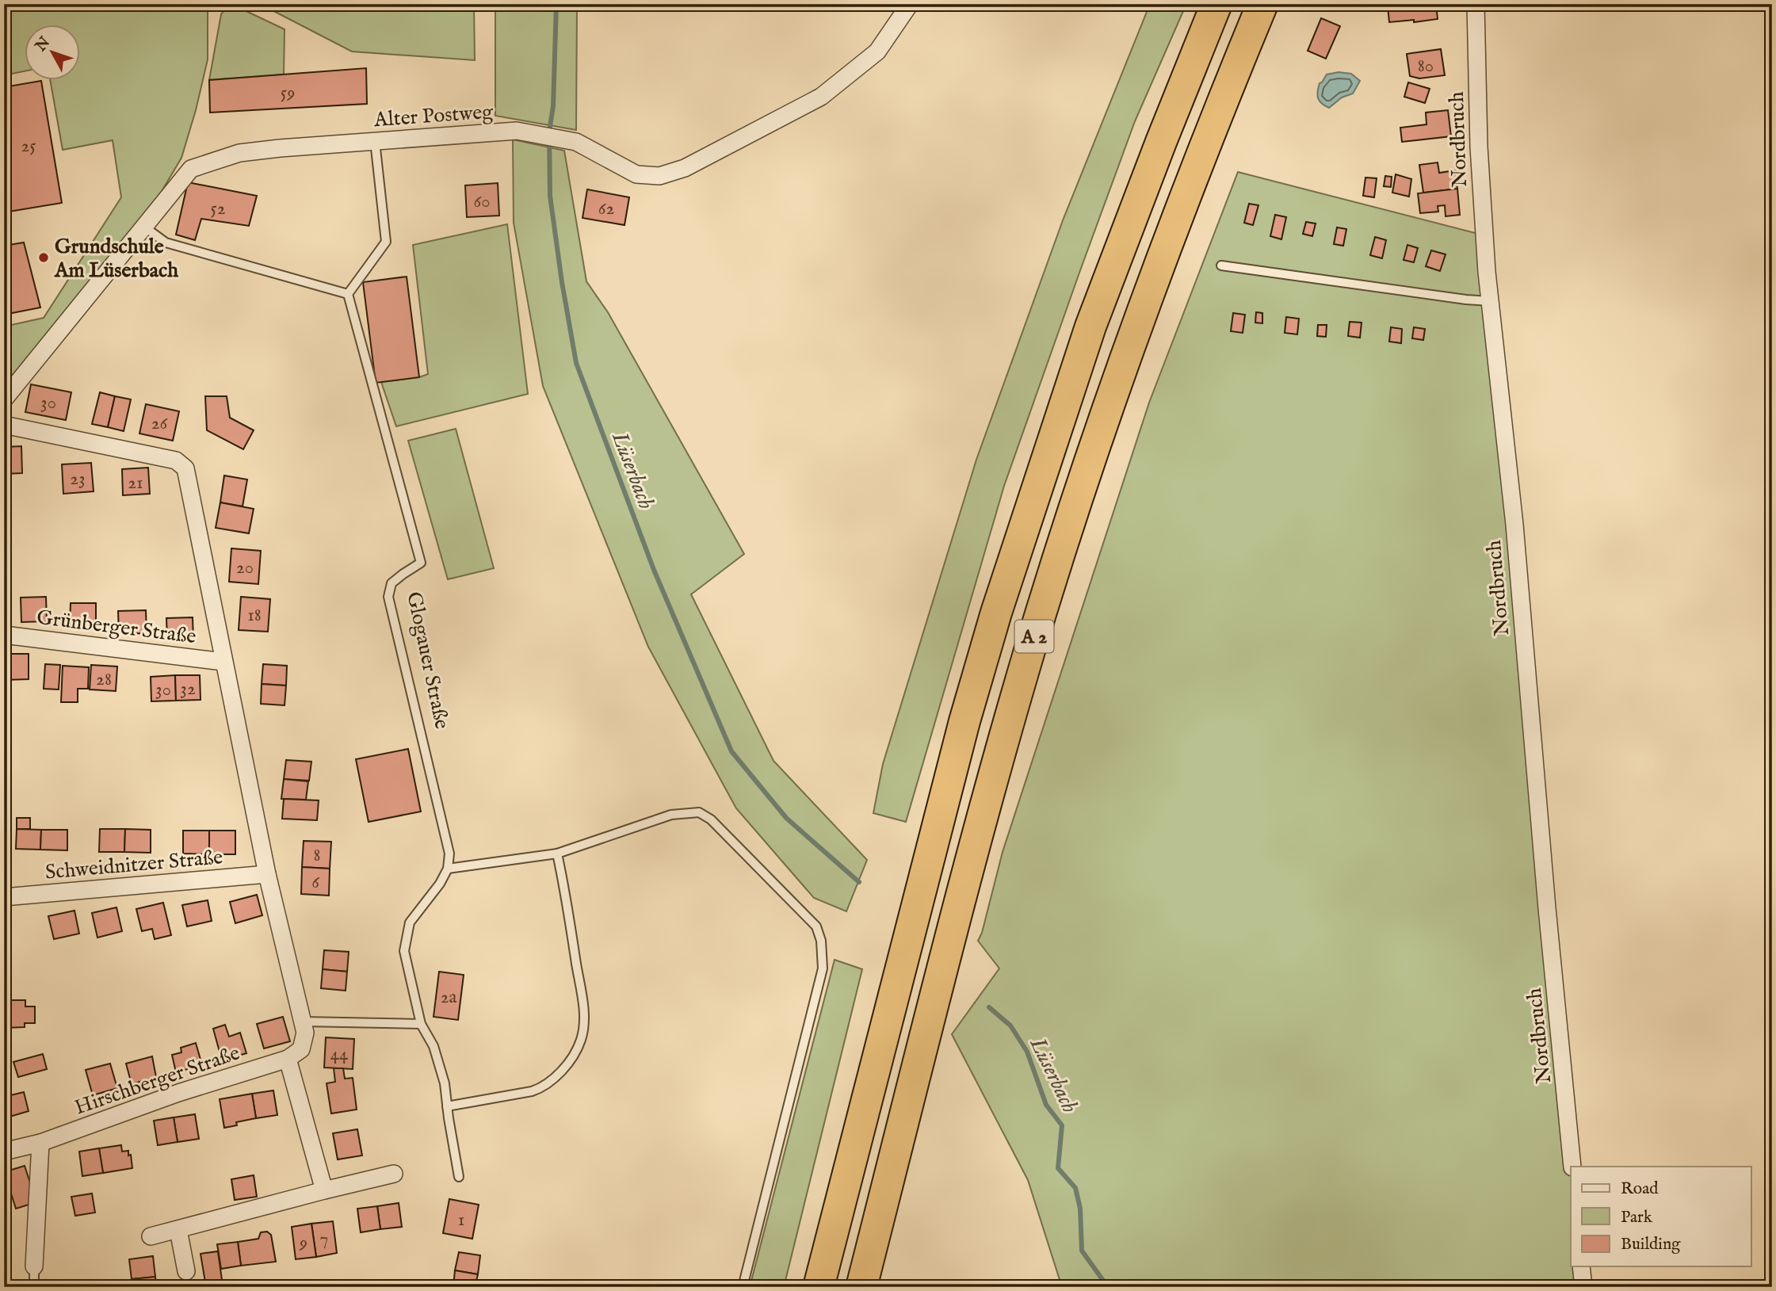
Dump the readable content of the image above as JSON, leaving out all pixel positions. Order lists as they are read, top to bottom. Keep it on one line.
{"streets":{"highway":["A 2"],"street":["Alter Postweg","Nordbruch","Grünberger Straße","Schweidnitzer Straße","Hirschberger Straße"],"lane":["Glogauer Straße"]},"water":["Lüserbach"],"places":["Grundschule Am Lüserbach"],"house_numbers":["80","59","25","60","52","62","30","26","23","21","20","18","28","32","30","8","6","2a","44","1","7","9"],"legend":["Road","Park","Building"],"north":"top left"}
